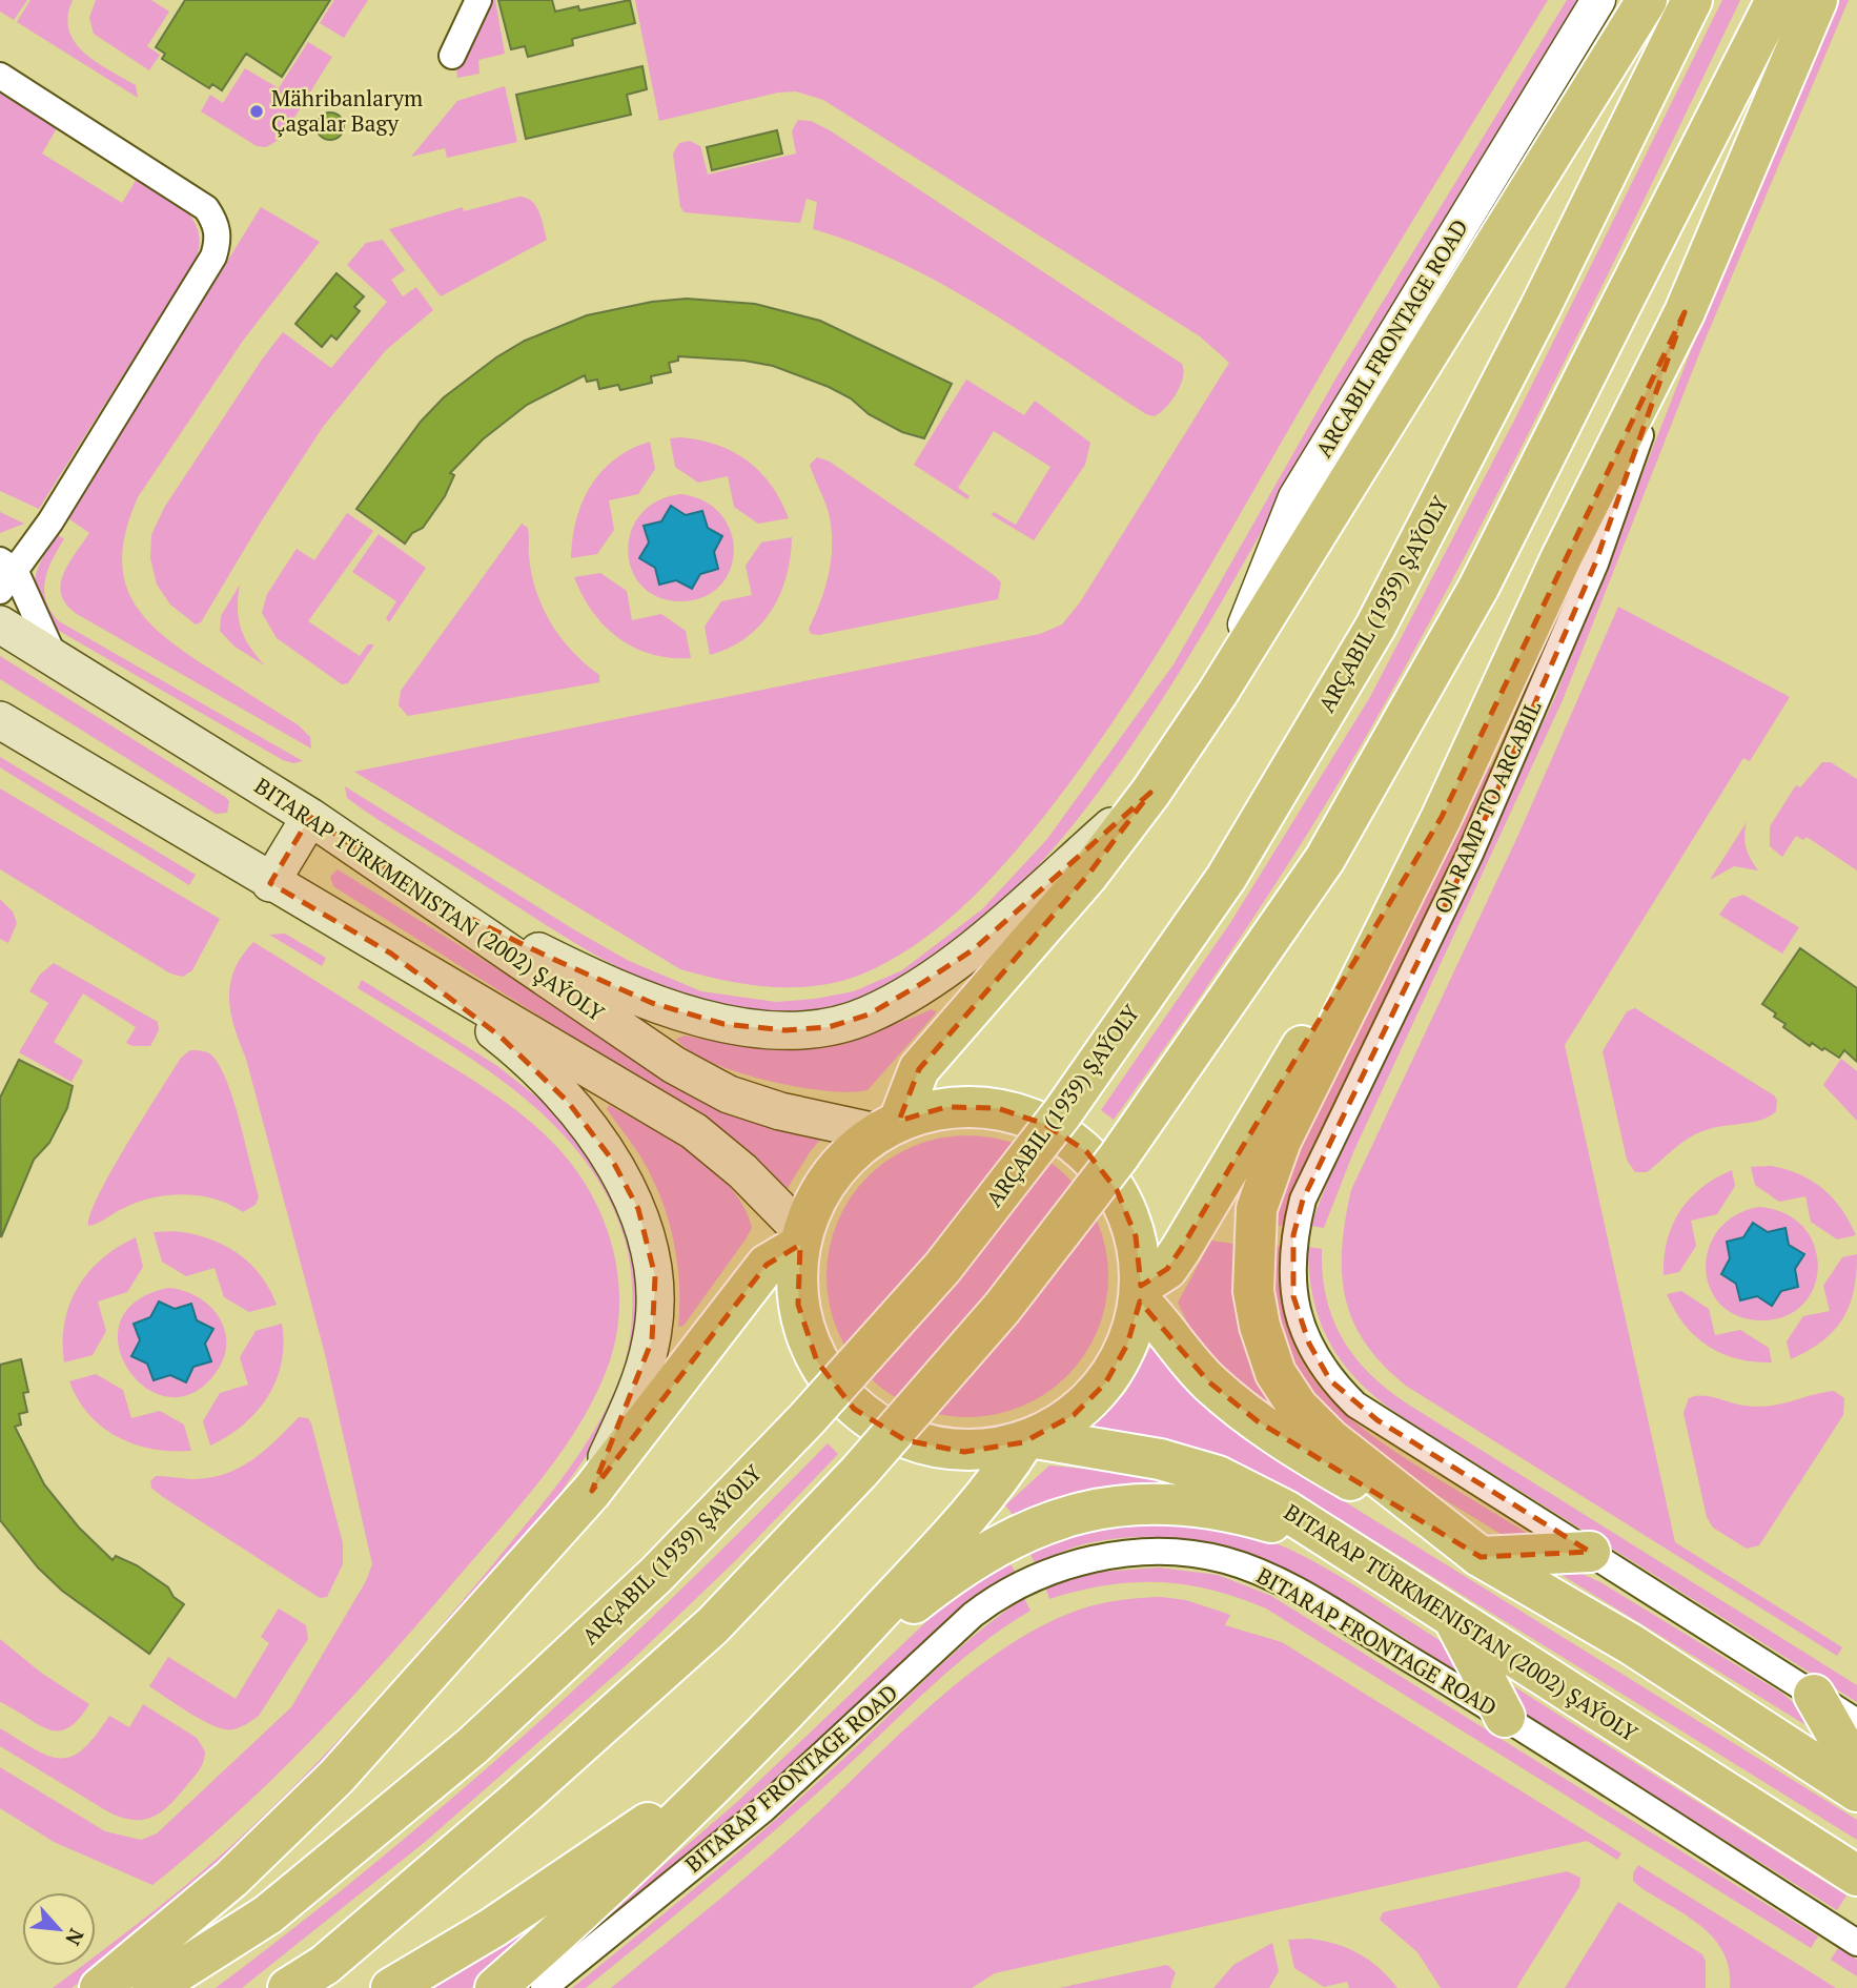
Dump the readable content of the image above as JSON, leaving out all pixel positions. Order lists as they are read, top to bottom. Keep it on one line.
{"streets":{"main road":["ARÇABIL (1939) ŞAÝOLY","BITARAP TÜRKMENISTAN (2002) ŞAÝOLY"],"street":["ARCABIL FRONTAGE ROAD","ON RAMP TO ARCABIL","BITARAP FRONTAGE ROAD"]},"places":["Mähribanlarym Çagalar Bagy"],"north":"bottom right"}
